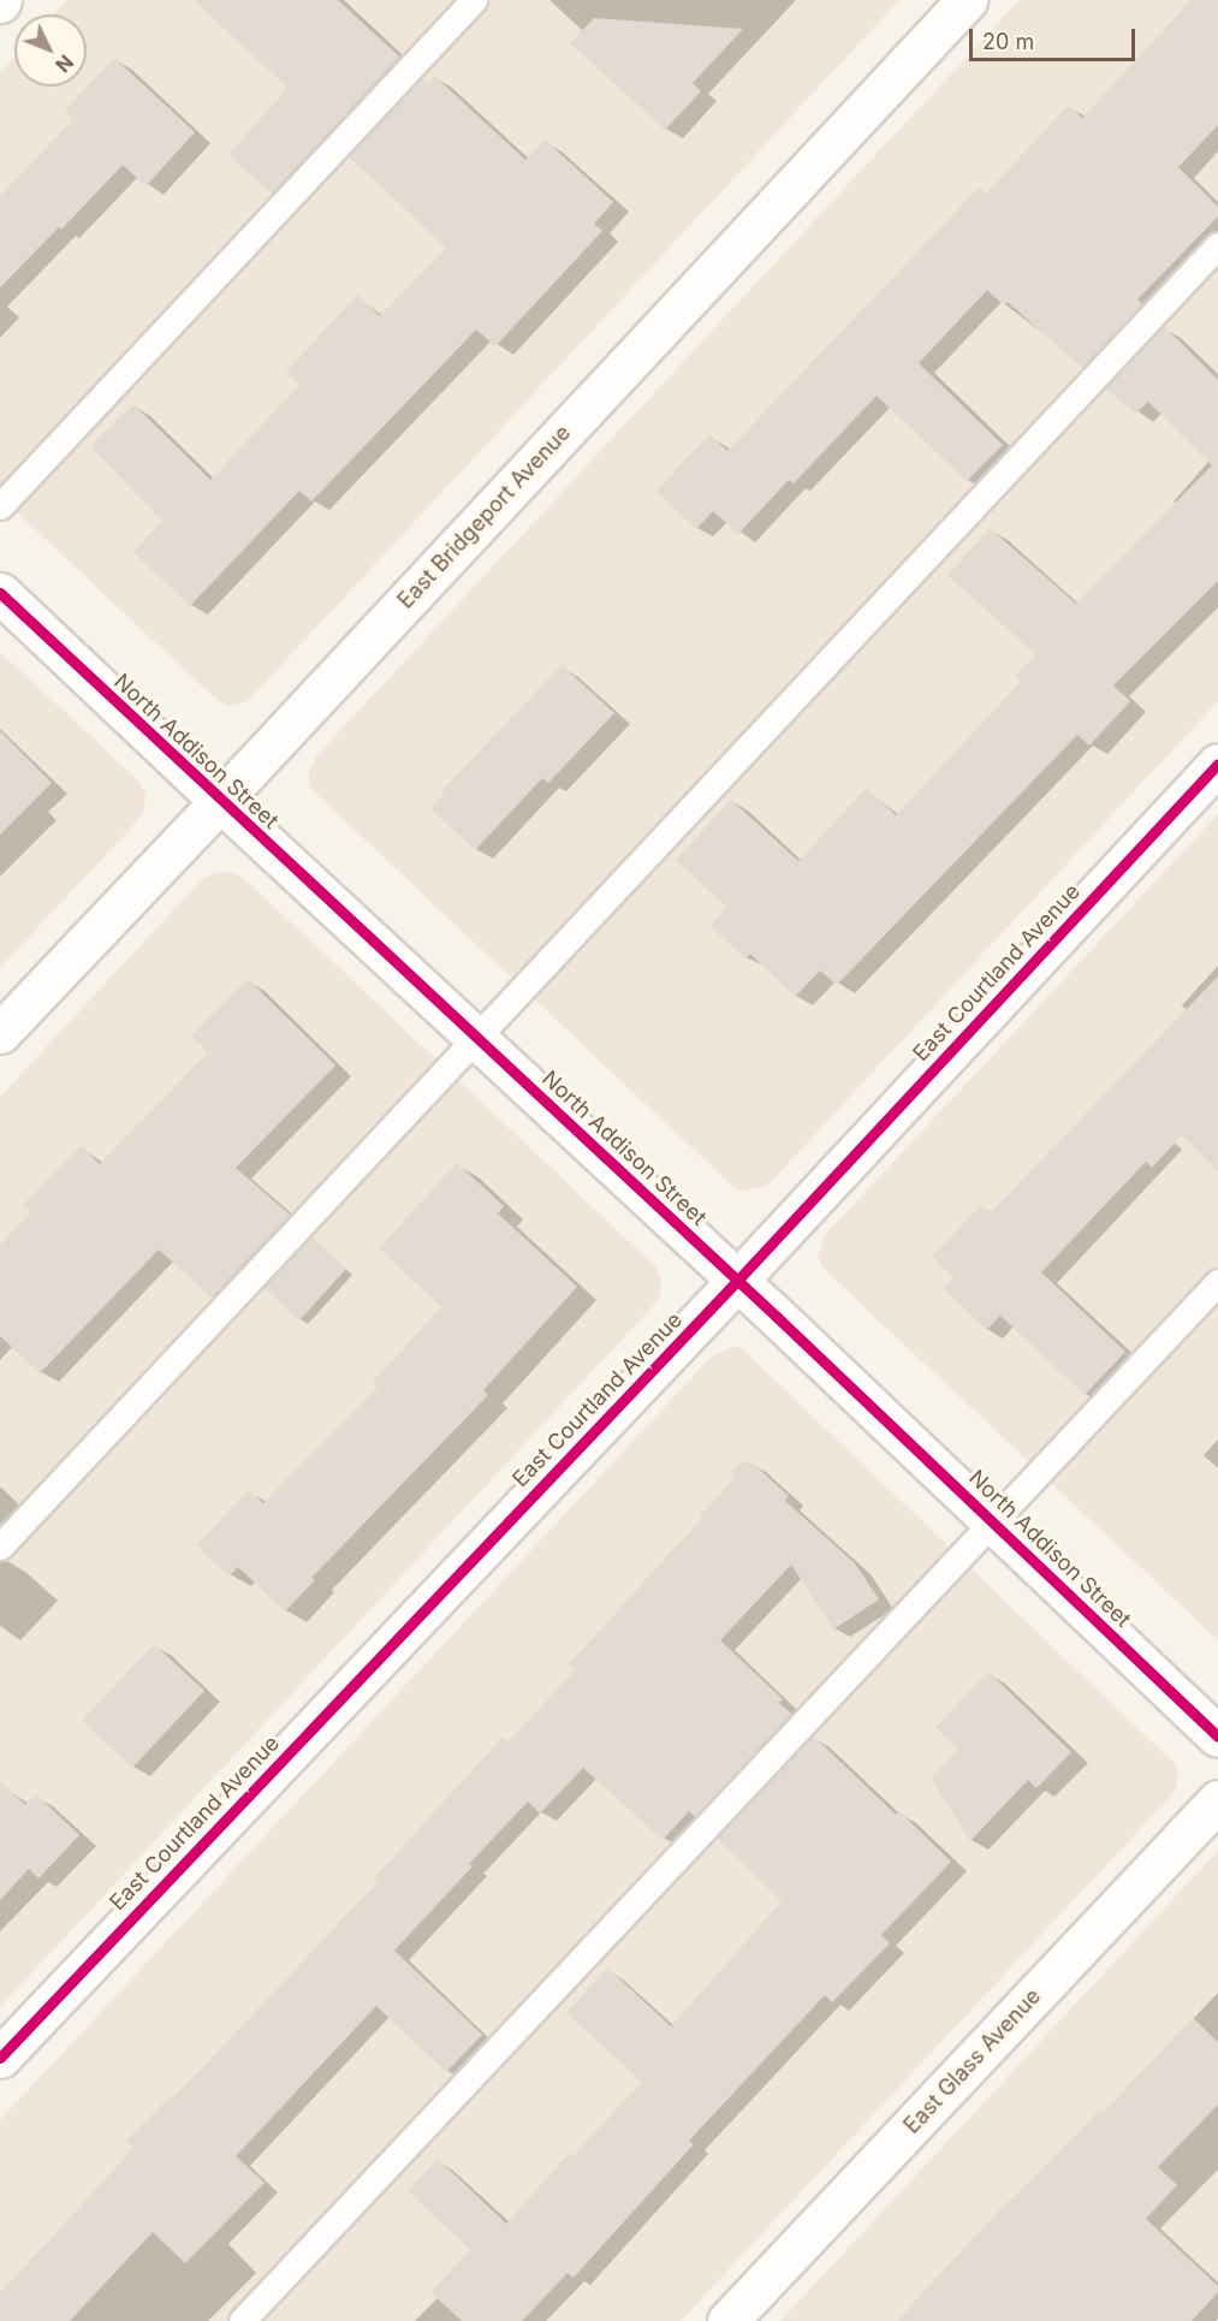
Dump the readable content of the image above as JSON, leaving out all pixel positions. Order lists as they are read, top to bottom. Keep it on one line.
{"streets":{"street":["East Bridgeport Avenue","North Addison Street","East Courtland Avenue","East Glass Avenue"]},"crossings":[["East Bridgeport Avenue","North Addison Street"],["North Addison Street","East Courtland Avenue"]],"scale_bar":"20 m","north":"bottom right"}
